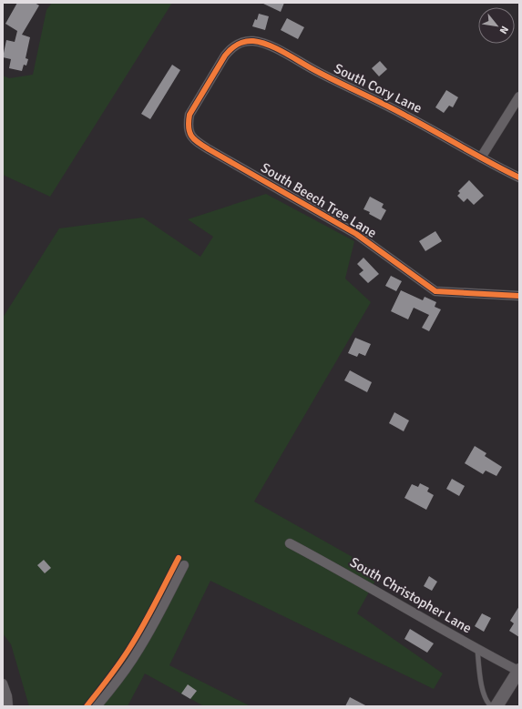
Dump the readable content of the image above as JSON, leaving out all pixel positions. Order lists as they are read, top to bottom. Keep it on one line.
{"streets":{"street":["South Cory Lane","South Beech Tree Lane","South Christopher Lane"]},"crossings":[["South Cory Lane","South Beech Tree Lane"]],"north":"bottom right"}
